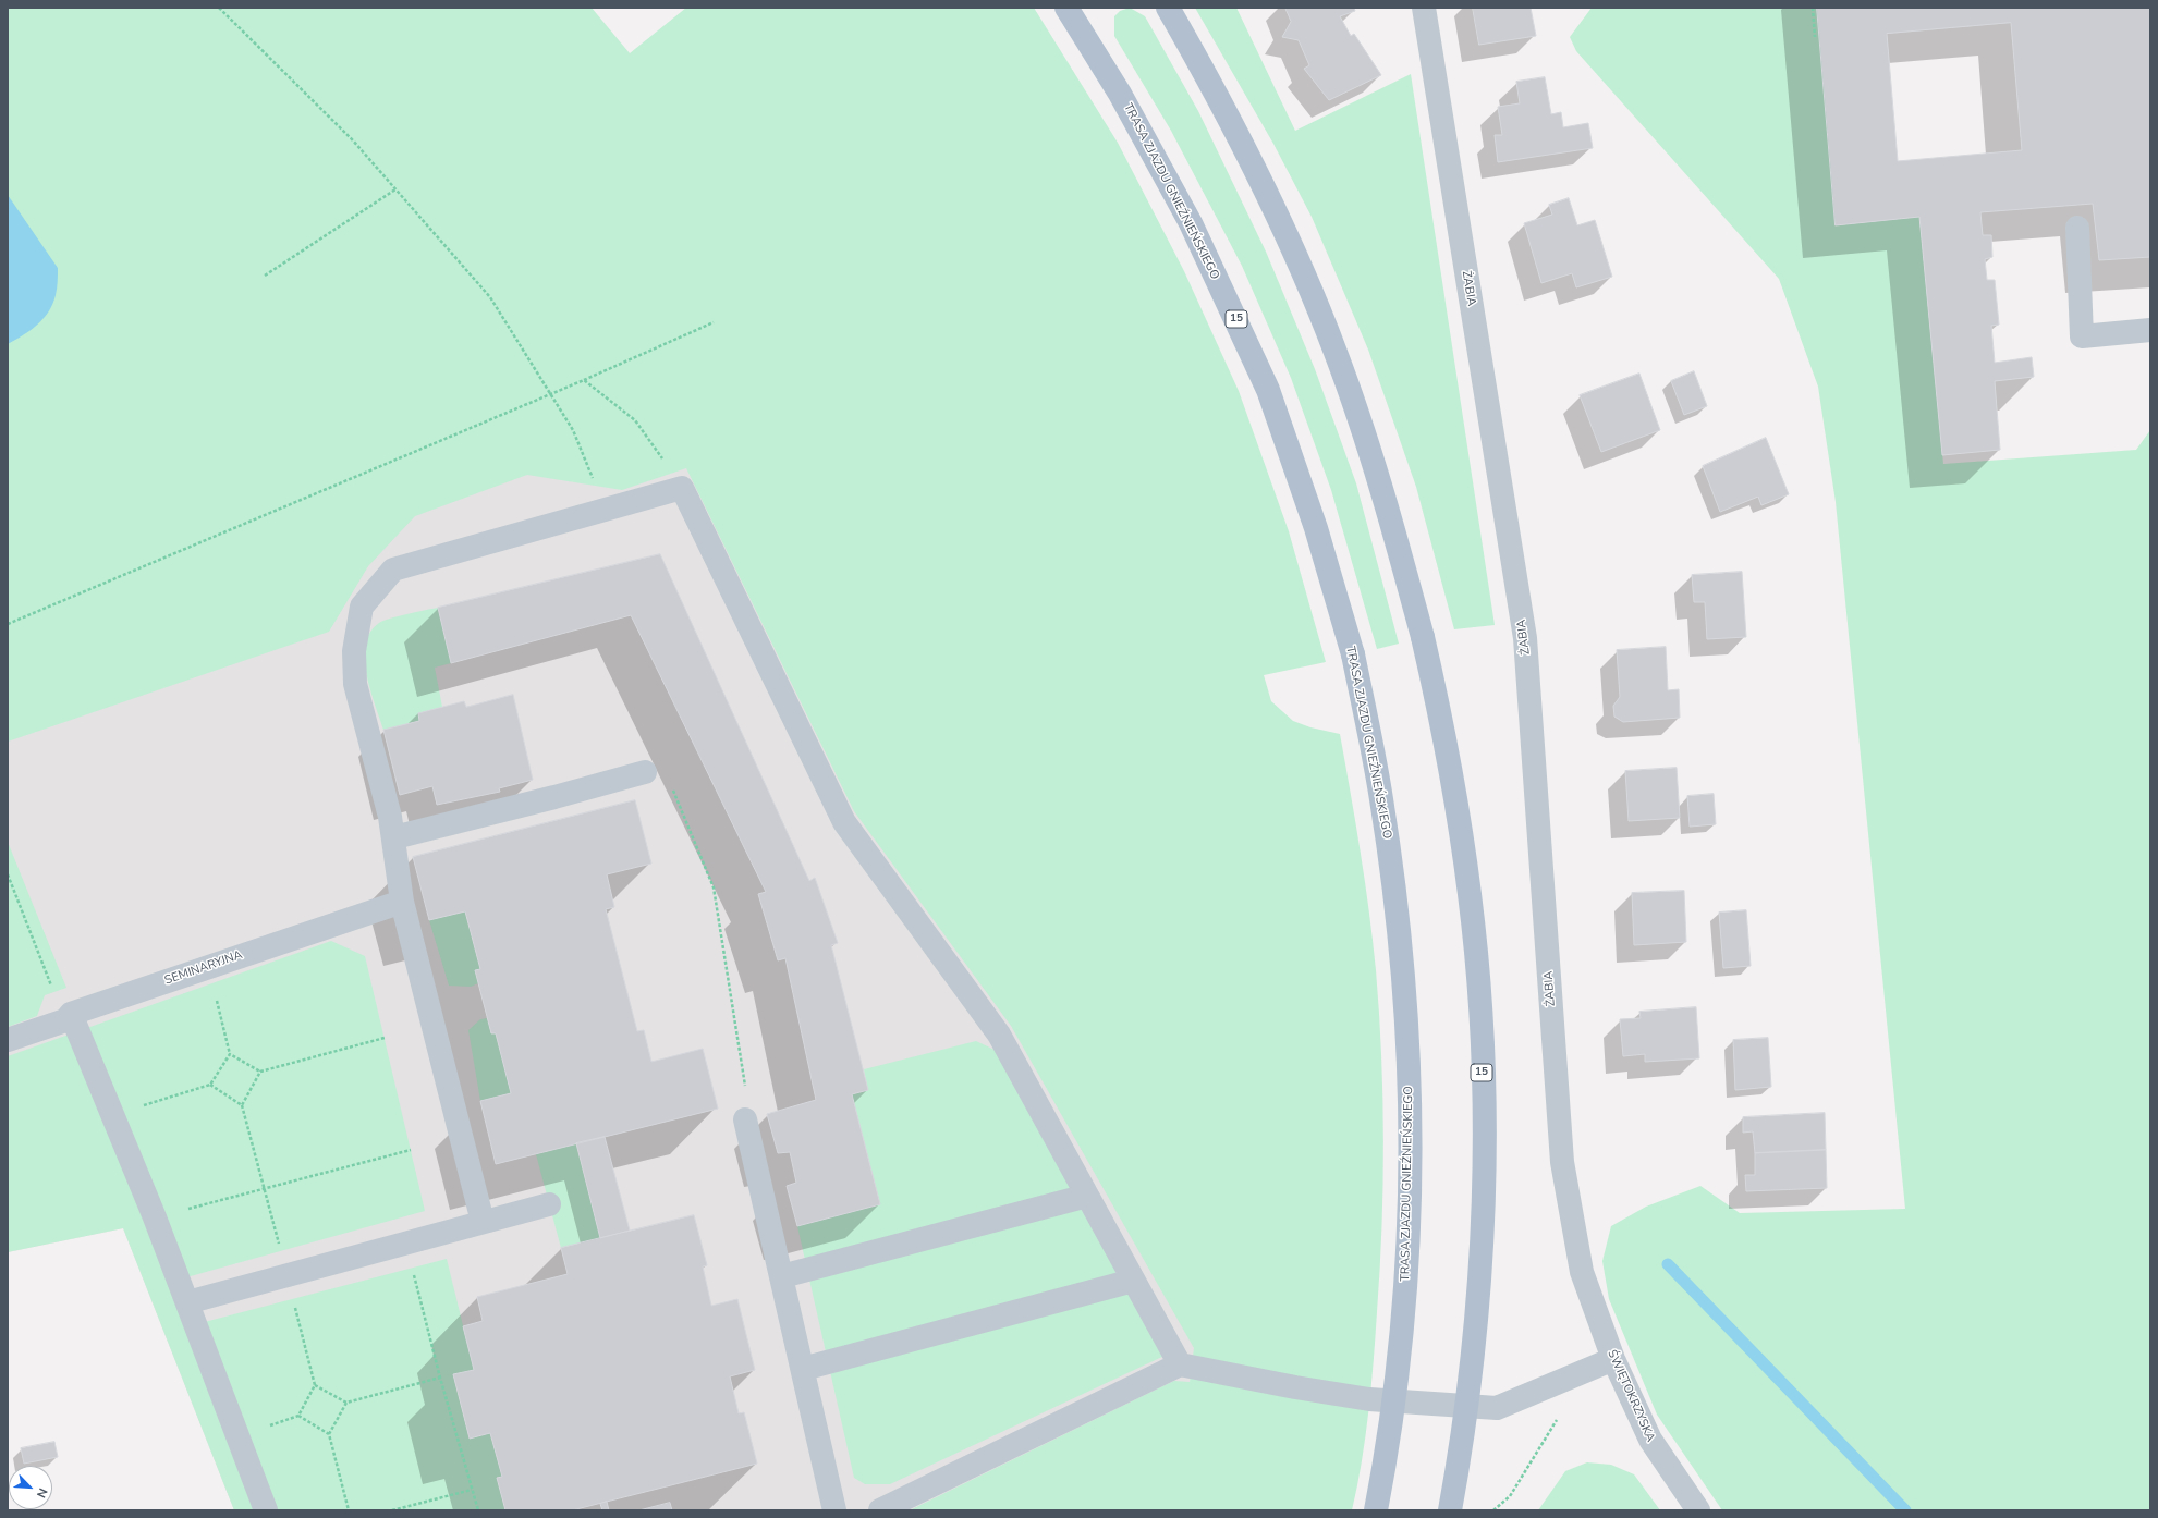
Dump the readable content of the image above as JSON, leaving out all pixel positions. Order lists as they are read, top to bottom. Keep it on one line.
{"streets":{"main road":["TRASA ZJAZDU GNIEŹNIEŃSKIEGO","15"],"street":["ŻABIA","SEMINARYJNA","ŚWIĘTOKRZYSKA"]},"crossings":[["ŻABIA","ŚWIĘTOKRZYSKA"]],"north":"bottom right"}
